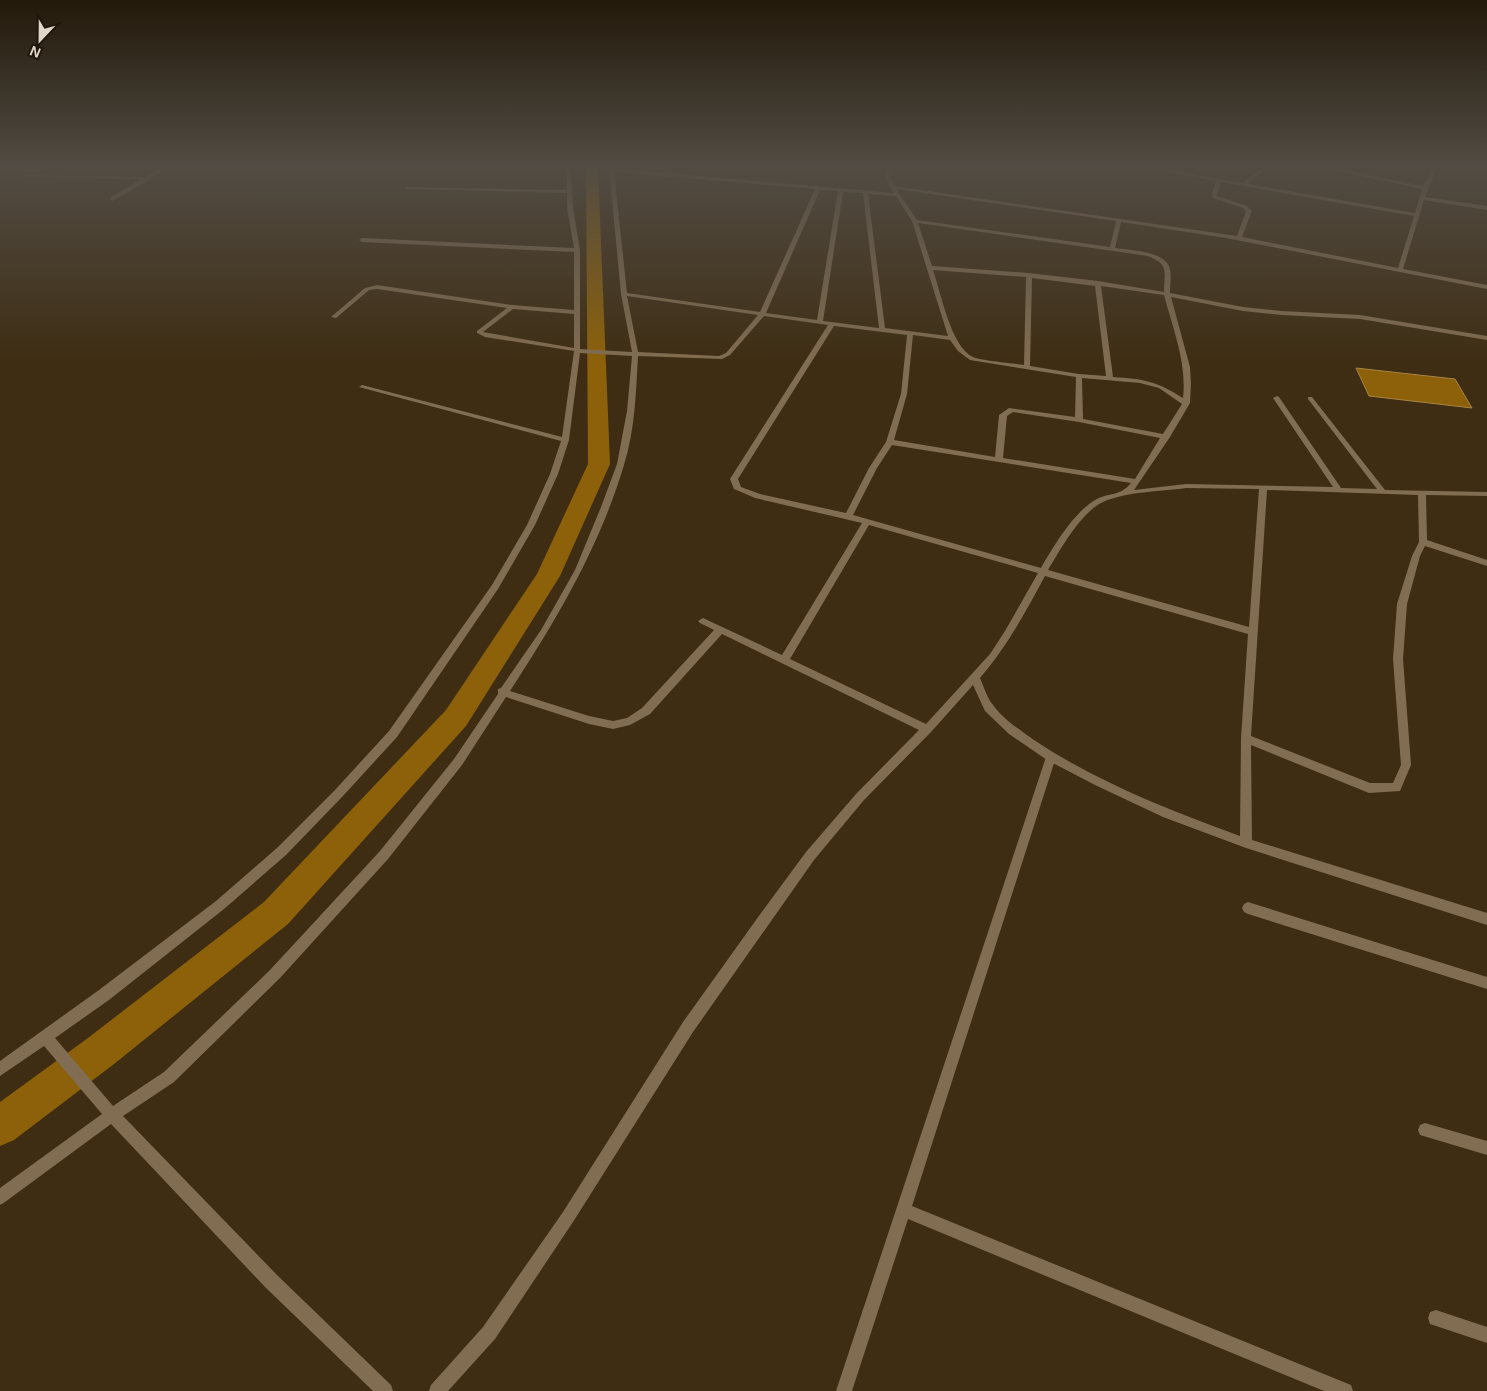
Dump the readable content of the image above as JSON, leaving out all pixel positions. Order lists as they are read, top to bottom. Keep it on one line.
{"north":"bottom"}
